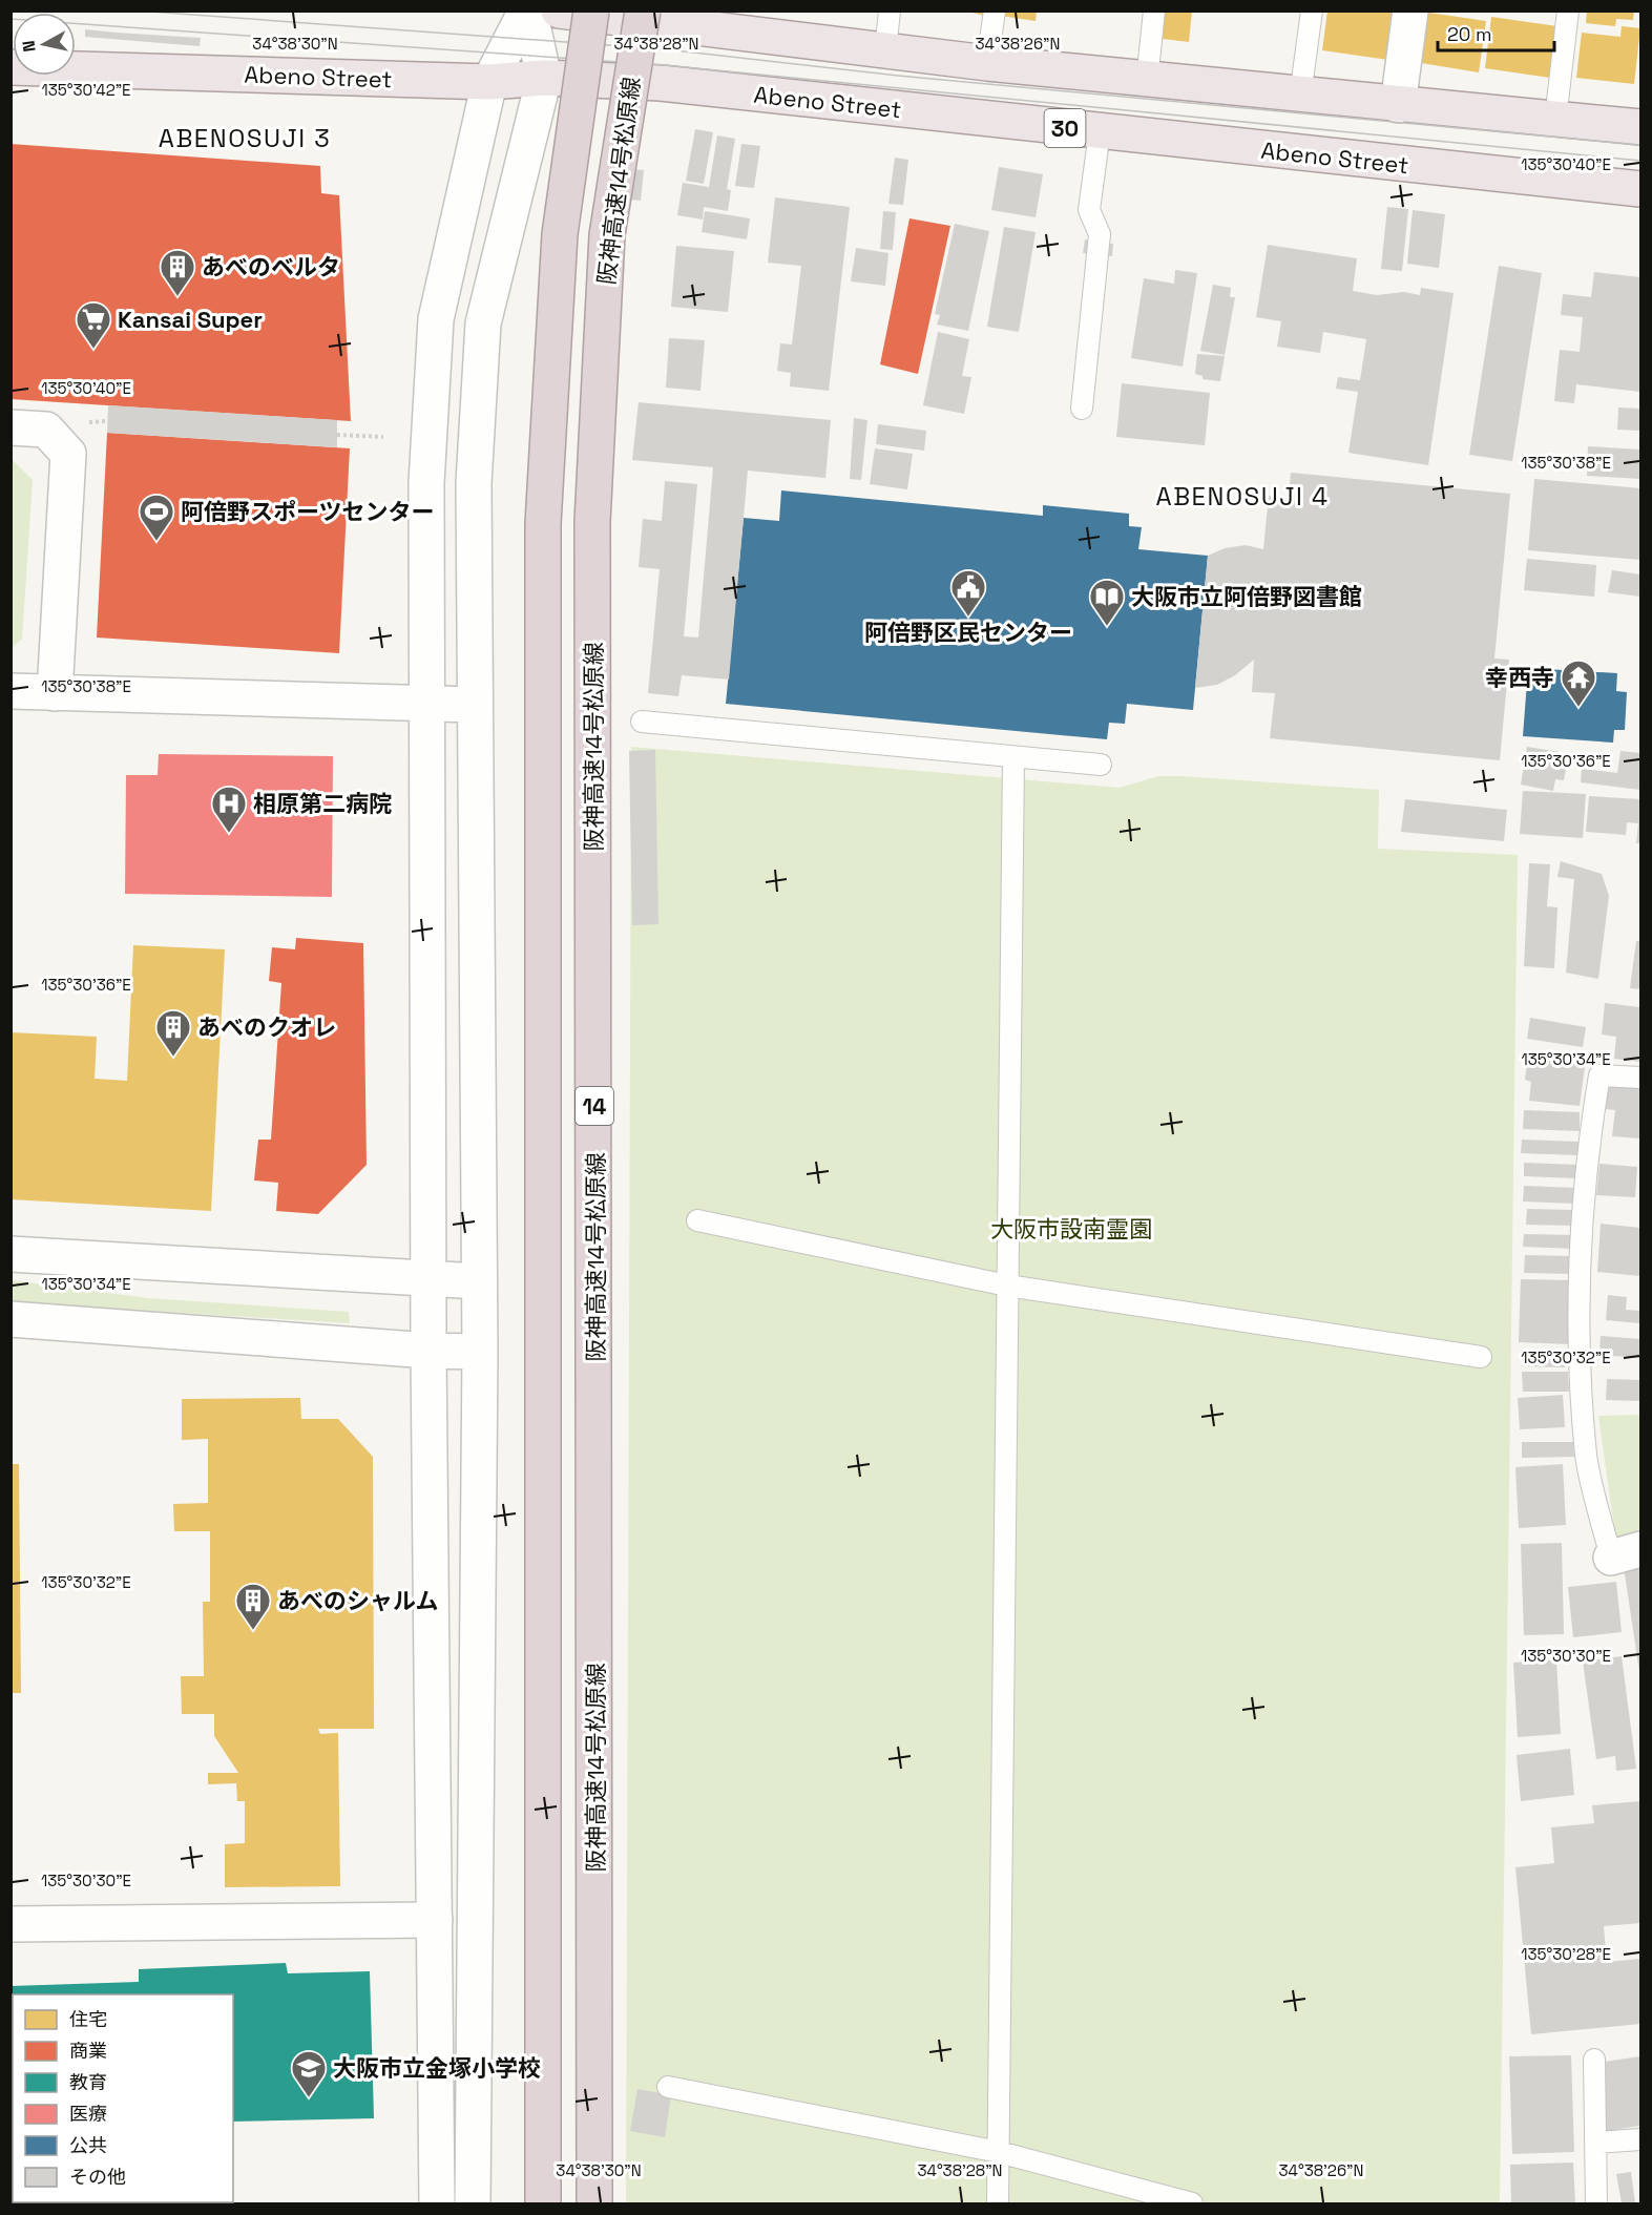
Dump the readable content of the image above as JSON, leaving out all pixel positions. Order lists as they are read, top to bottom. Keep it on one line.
{"streets":{"highway":["阪神高速14号松原線","14"],"main road":["Abeno Street","30"]},"districts":["ABENOSUJI 3","ABENOSUJI 4"],"parks":["大阪市設南霊園"],"places":{"building":["あべのベルタ","あべのクオレ","あべのシャルム"],"supermarket":["Kansai Super"],"sports":["阿倍野スポーツセンター"],"public building":["阿倍野区民センター"],"library":["大阪市立阿倍野図書館"],"temple":["幸西寺"],"hospital":["相原第二病院"],"school or university":["大阪市立金塚小学校"]},"legend":["住宅","商業","教育","医療","公共","その他"],"scale_bar":"20 m","north":"left","coordinates":["34°38'30\"N","34°38'28\"N","34°38'26\"N","135°30'42\"E","135°30'40\"E","135°30'38\"E","135°30'36\"E","135°30'34\"E","135°30'32\"E","135°30'30\"E","135°30'28\"E"]}
